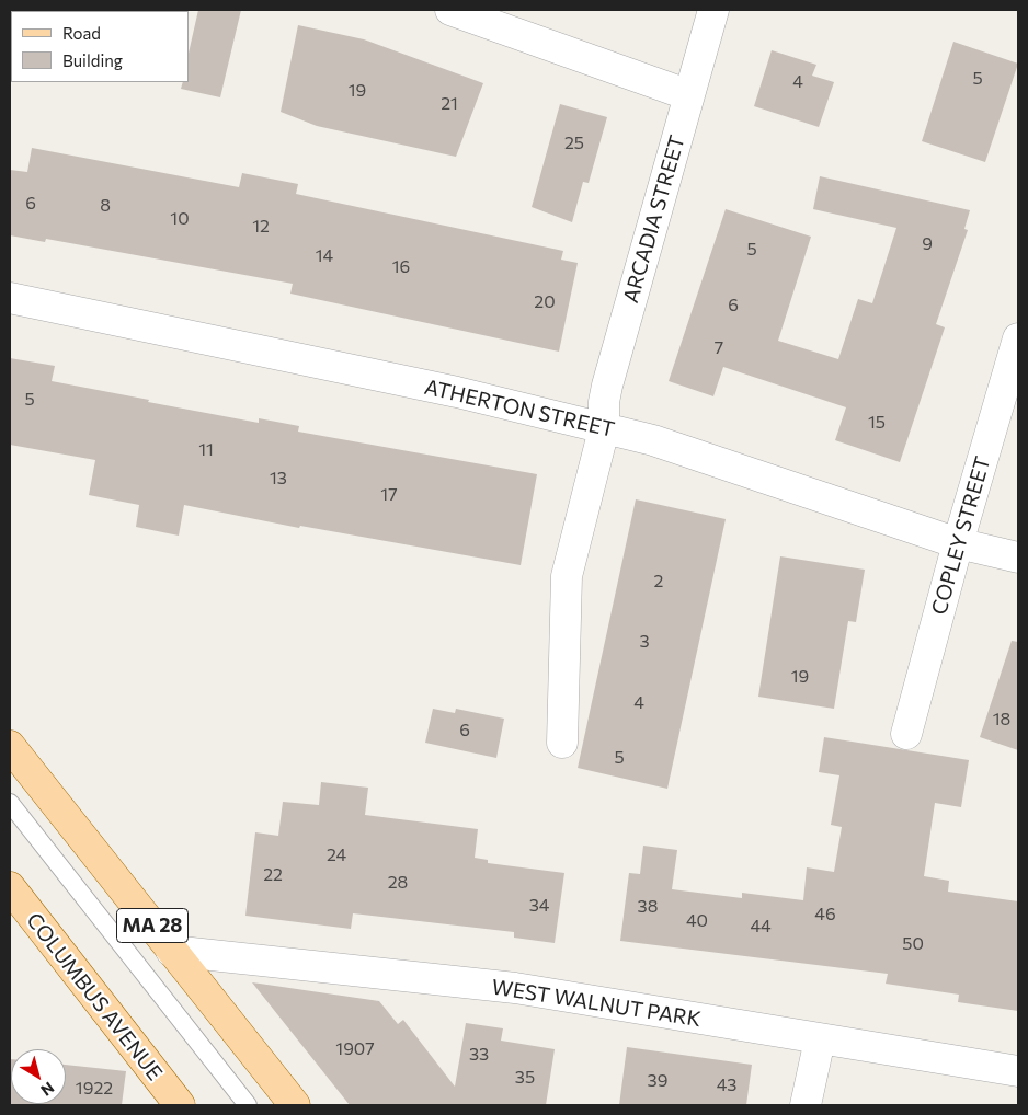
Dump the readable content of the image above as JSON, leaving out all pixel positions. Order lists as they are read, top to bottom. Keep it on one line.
{"streets":{"main road":["MA 28","COLUMBUS AVENUE"],"street":["ARCADIA STREET","ATHERTON STREET","COPLEY STREET","WEST WALNUT PARK"]},"crossings":[["ARCADIA STREET","ATHERTON STREET"],["ATHERTON STREET","COPLEY STREET"],["MA 28","WEST WALNUT PARK"]],"house_numbers":["5","4","19","21","25","6","8","10","12","9","5","14","16","20","6","7","5","15","11","13","17","2","3","19","4","18","6","5","24","22","28","34","38","46","40","44","50","1907","33","35","39","43","1922"],"legend":["Road","Building"],"north":"bottom right"}
